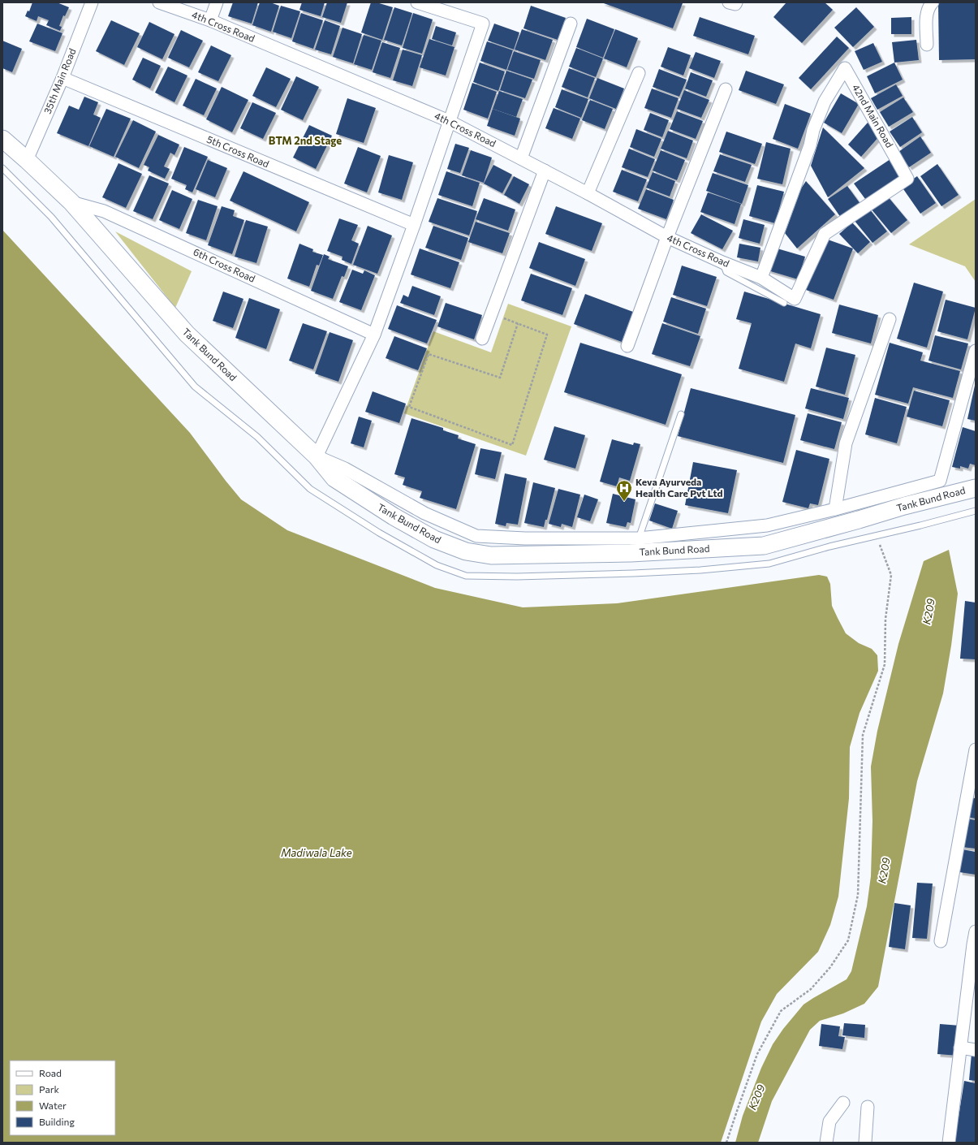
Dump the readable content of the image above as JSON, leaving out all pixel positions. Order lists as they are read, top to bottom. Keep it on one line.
{"streets":{"main road":["Tank Bund Road"],"street":["4th Cross Road","35th Main Road","42nd Main Road","5th Cross Road","6th Cross Road"]},"crossings":[["4th Cross Road","42nd Main Road"],["35th Main Road","5th Cross Road"],["35th Main Road","Tank Bund Road"],["6th Cross Road","Tank Bund Road"]],"districts":["BTM 2nd Stage"],"water":["K209","Madiwala Lake"],"places":{"hospital":["Keva Ayurveda Health Care Pvt Ltd"]},"legend":["Road","Park","Water","Building"]}
